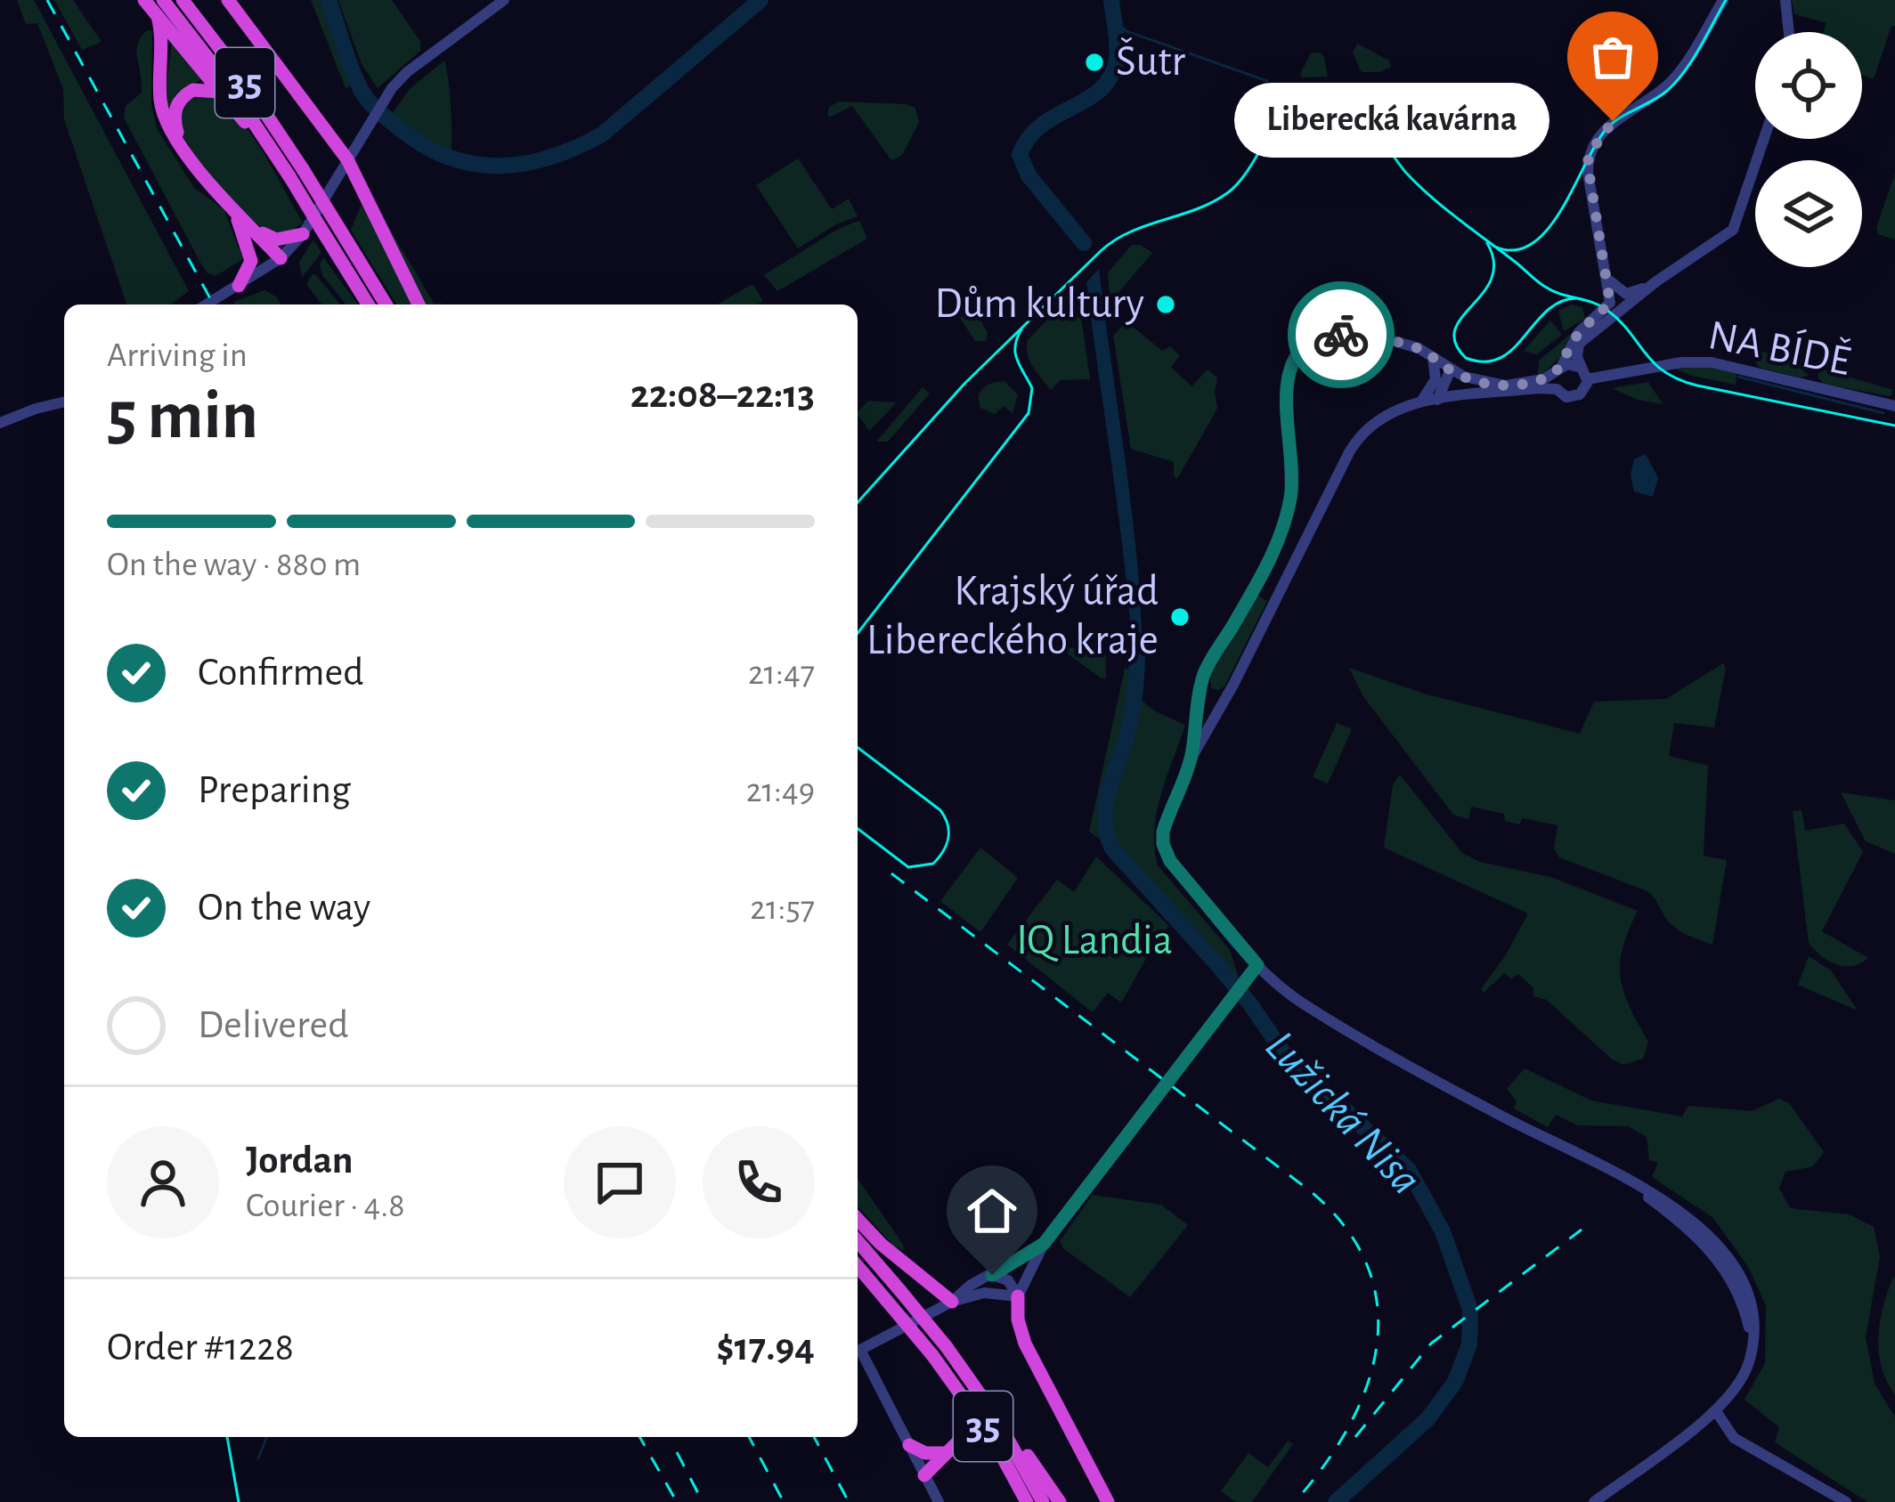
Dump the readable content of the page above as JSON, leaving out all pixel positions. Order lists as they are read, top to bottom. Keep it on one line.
{"streets":{"highway":["35"],"street":["NA BÍDĚ"]},"water":["Lužická Nisa"],"parks":["IQ Landia"],"places":["Šutr","Liberecká kavárna","Dům kultury","Krajský úřad Libereckého kraje"],"page":{"bubble":"Liberecká kavárna","heading":["5 min","Arriving in","22:08–22:13"],"panel":["Jordan","Courier · 4.8","Order #1228","$17.94"],"bar":"On the way · 880 m","list":[["Confirmed","21:47"],["Preparing","21:49"],["On the way","21:57"],"Delivered"]}}
